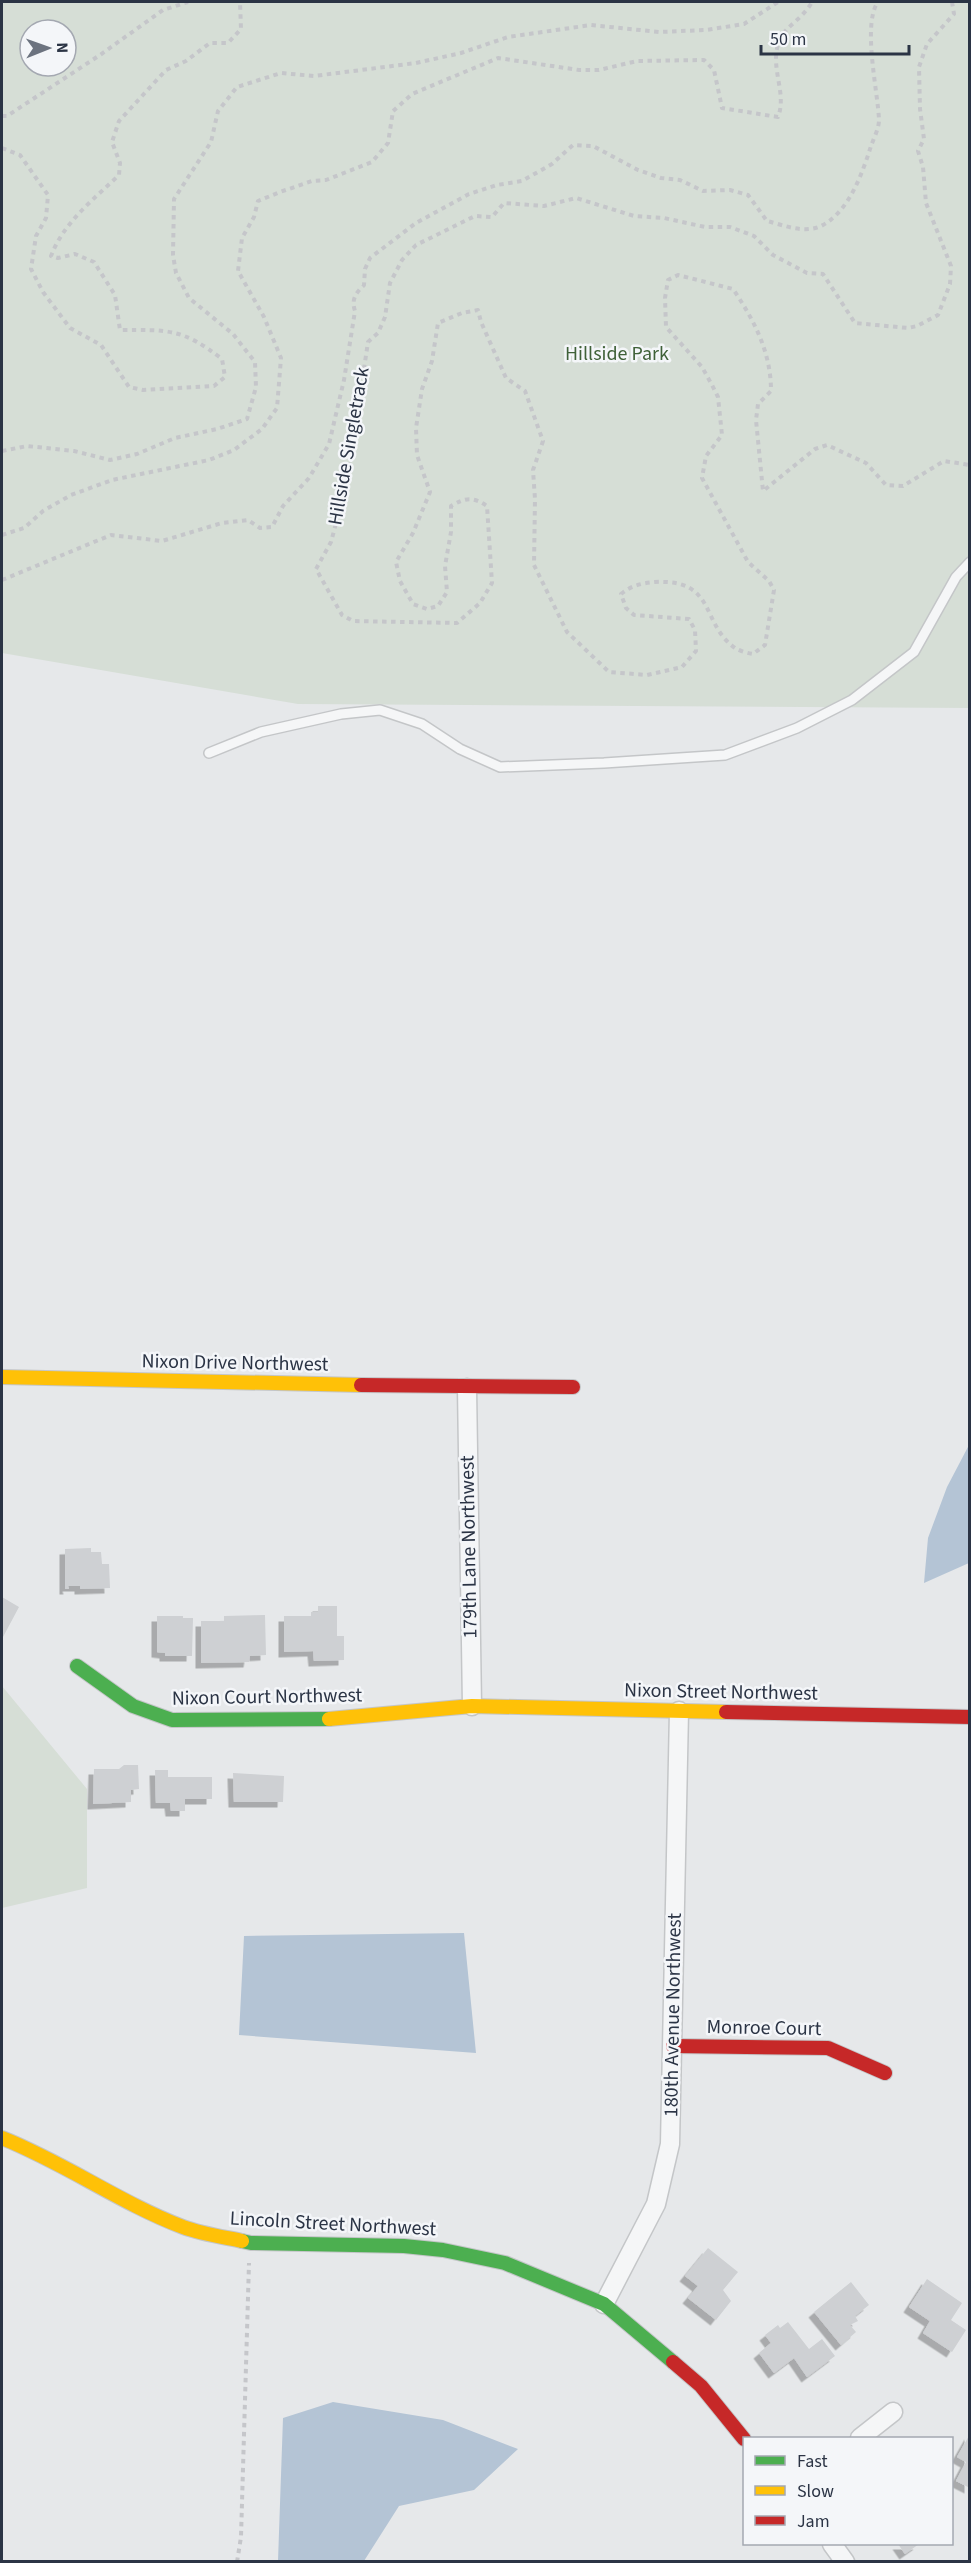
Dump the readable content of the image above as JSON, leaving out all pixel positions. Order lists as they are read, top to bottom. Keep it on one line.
{"streets":{"street":["Nixon Drive Northwest","179th Lane Northwest","Nixon Street Northwest","Nixon Court Northwest","180th Avenue Northwest","Monroe Court","Lincoln Street Northwest"],"path":["Hillside Singletrack"]},"crossings":[["Nixon Drive Northwest","179th Lane Northwest"],["179th Lane Northwest","Nixon Street Northwest"],["179th Lane Northwest","Nixon Court Northwest"],["Nixon Street Northwest","Nixon Court Northwest"],["Nixon Street Northwest","180th Avenue Northwest"],["180th Avenue Northwest","Monroe Court"],["180th Avenue Northwest","Lincoln Street Northwest"]],"parks":["Hillside Park"],"legend":["Fast","Slow","Jam"],"scale_bar":"50 m","north":"right"}
